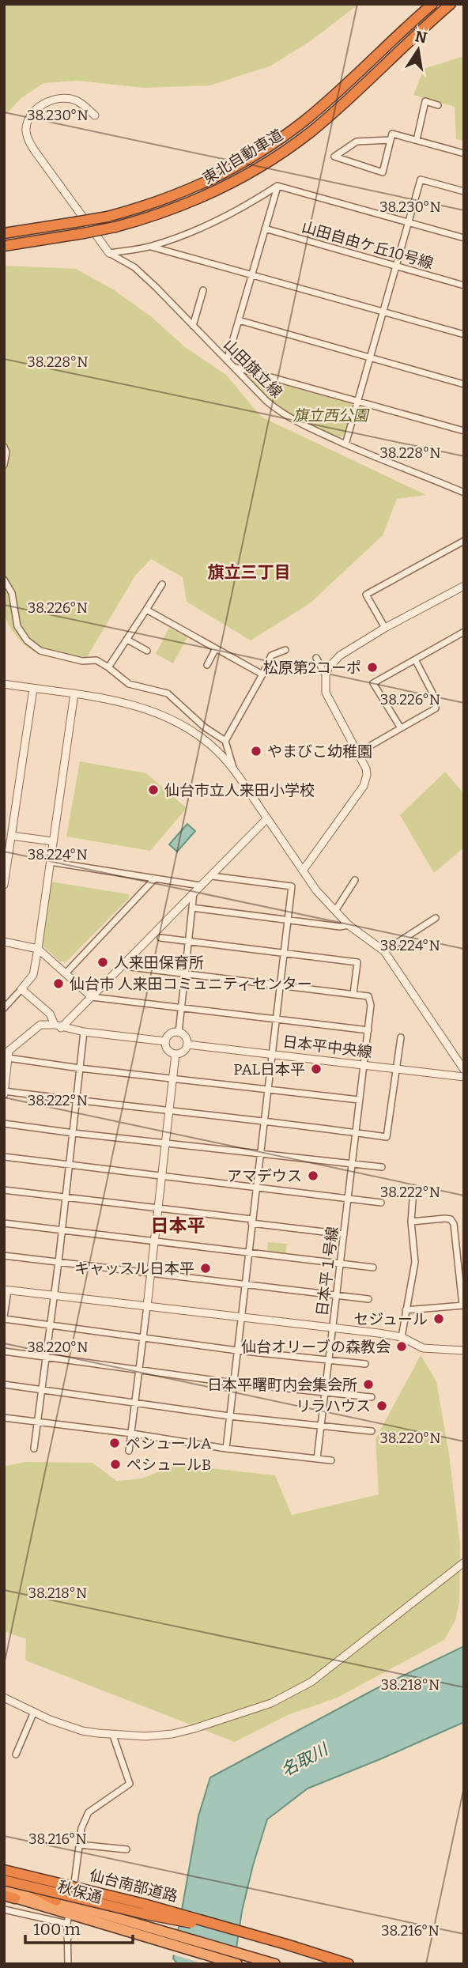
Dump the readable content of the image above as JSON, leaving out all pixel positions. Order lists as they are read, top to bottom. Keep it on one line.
{"streets":{"highway":["東北自動車道","仙台南部道路","秋保通"],"street":["山田自由ケ丘10号線","山田旗立線","日本平中央線","日本平１号線"]},"crossings":[["日本平中央線","日本平１号線"]],"districts":["旗立三丁目","日本平"],"water":["名取川"],"parks":["旗立西公園"],"places":["松原第2コーポ","やまびこ幼稚園","仙台市立人来田小学校","人来田保育所","仙台市 人来田コミュニティセンター","PAL日本平","アマデウス","キャッスル日本平","セジュール","仙台オリーブの森教会","日本平曙町内会集会所","リラハウス","ペシュールA","ぺシュールB"],"scale_bar":"100 m","north":"top","coordinates":["38.230°N","38.228°N","38.226°N","38.224°N","38.222°N","38.220°N","38.218°N","38.216°N"]}
